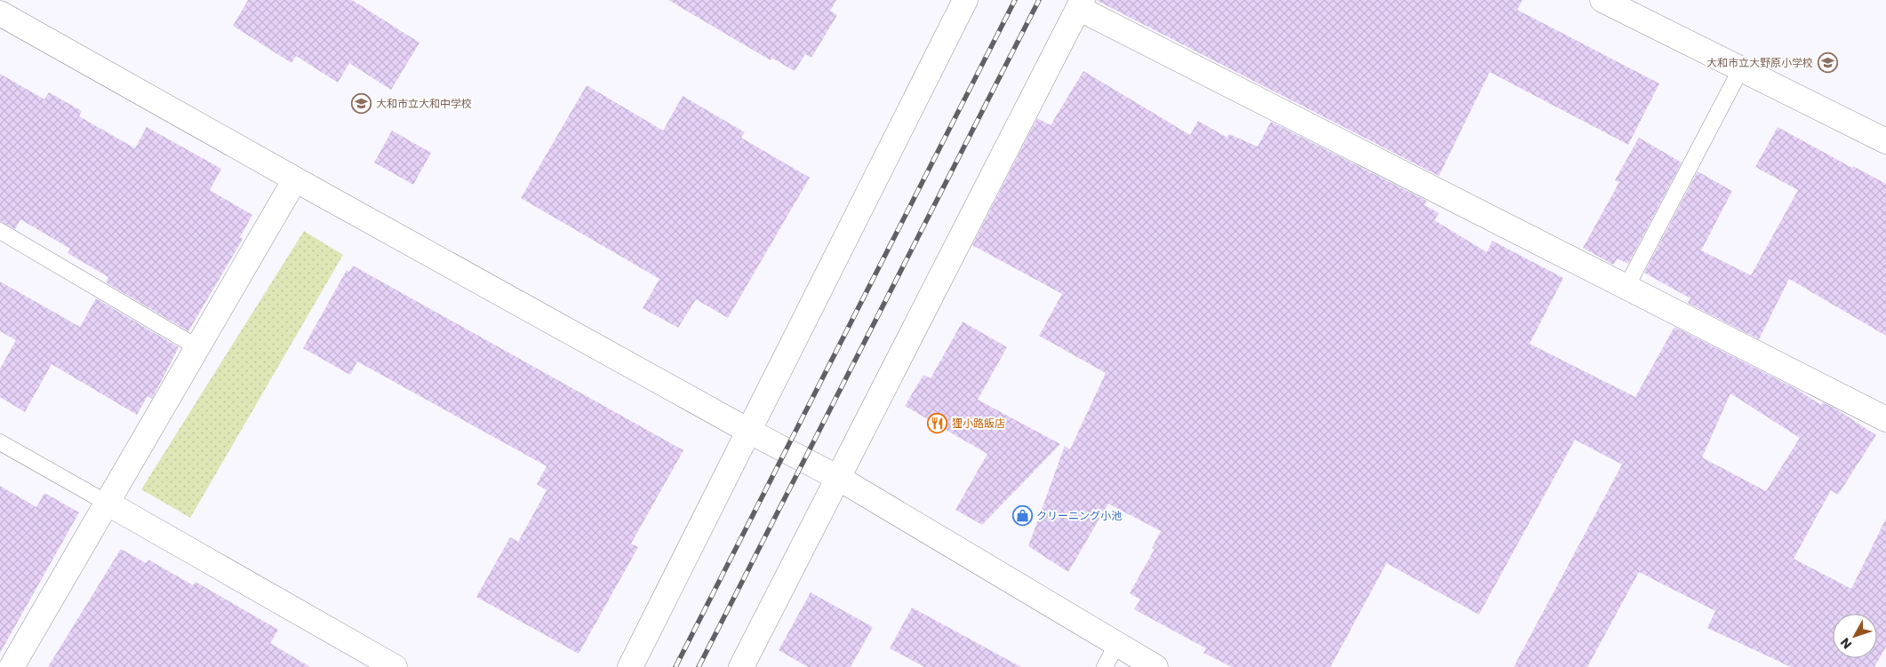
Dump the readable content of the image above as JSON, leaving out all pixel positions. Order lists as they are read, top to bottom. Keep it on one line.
{"places":{"school or university":["大和市立大野原小学校","大和市立大和中学校"],"restaurant":["狸小路飯店"],"shop":["クリーニング小池"]},"north":"bottom left"}
